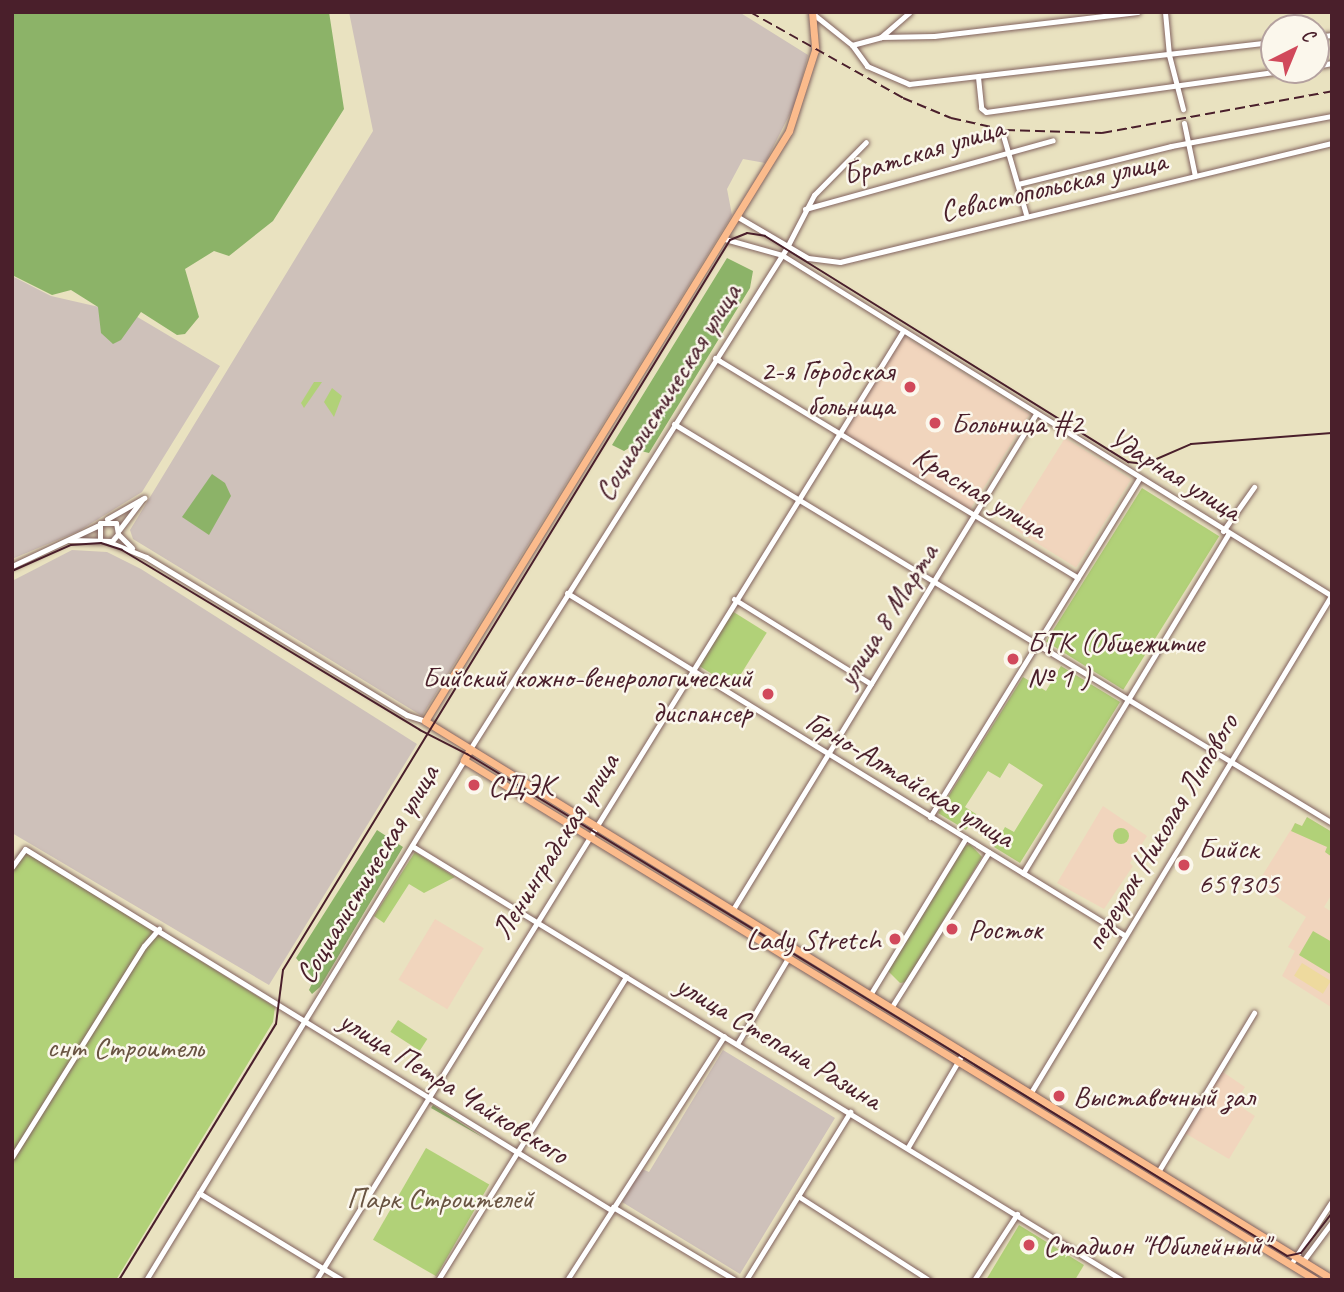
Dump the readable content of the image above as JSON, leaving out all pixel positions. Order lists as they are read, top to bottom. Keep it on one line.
{"streets":{"main road":["Социалистическая улица"],"street":["Братская улица","Севастопольская улица","Ударная улица","Красная улица","улица 8 Марта","Горно-Алтайская улица","переулок Николая Липового","Ленинградская улица","улица Степана Разина","улица Петра Чайковского"]},"crossings":[["Братская улица","Социалистическая улица"],["Севастопольская улица","Социалистическая улица"],["Социалистическая улица","Ударная улица"],["Социалистическая улица","Красная улица"],["Социалистическая улица","Горно-Алтайская улица"],["Социалистическая улица","улица Степана Разина"],["Социалистическая улица","улица Петра Чайковского"],["Ударная улица","улица 8 Марта"],["Ударная улица","переулок Николая Липового"],["Ударная улица","Ленинградская улица"],["Красная улица","улица 8 Марта"],["Красная улица","Ленинградская улица"],["улица 8 Марта","Горно-Алтайская улица"],["Горно-Алтайская улица","переулок Николая Липового"],["Горно-Алтайская улица","Ленинградская улица"],["Ленинградская улица","улица Степана Разина"],["Ленинградская улица","улица Петра Чайковского"]],"parks":["снт Строитель","Парк Строителей"],"places":["2-я Городская больница","Больница #2","БГК (Общежитие № 1 )","Бийский кожно-венерологический диспансер","СДЭК","Бийск 659305","Росток","Lady Stretch","Выставочный зал","Стадион \"Юбилейный\""],"north":"top right"}
